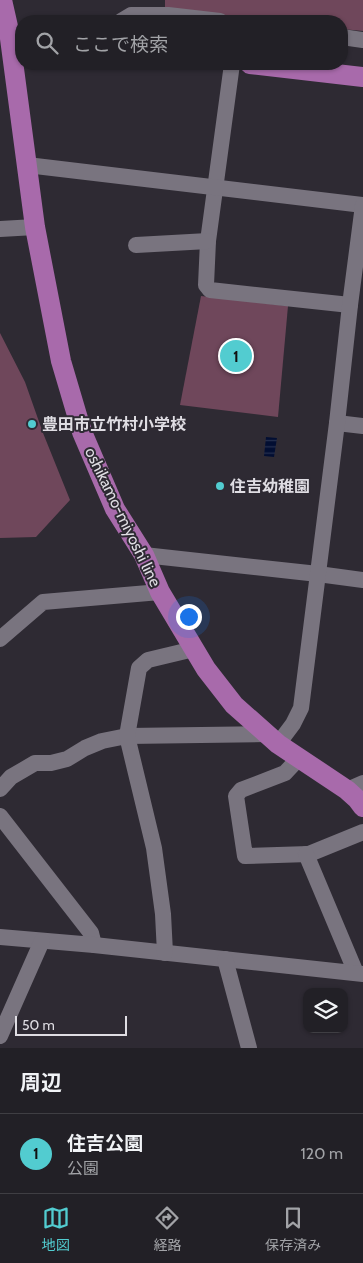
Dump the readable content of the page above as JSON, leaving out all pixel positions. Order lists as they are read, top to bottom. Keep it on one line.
{"streets":{"main road":["oshikamo-miyoshi line"]},"places":["豊田市立竹村小学校","住吉幼稚園"],"scale_bar":"50 m","page":{"search":"ここで検索","pins":"1","scale":"50 m","heading":"周辺","list":[{"mark":"1","name":"住吉公園","note":"公園","value":"120 m"}],"nav":["地図","経路","保存済み"]}}
